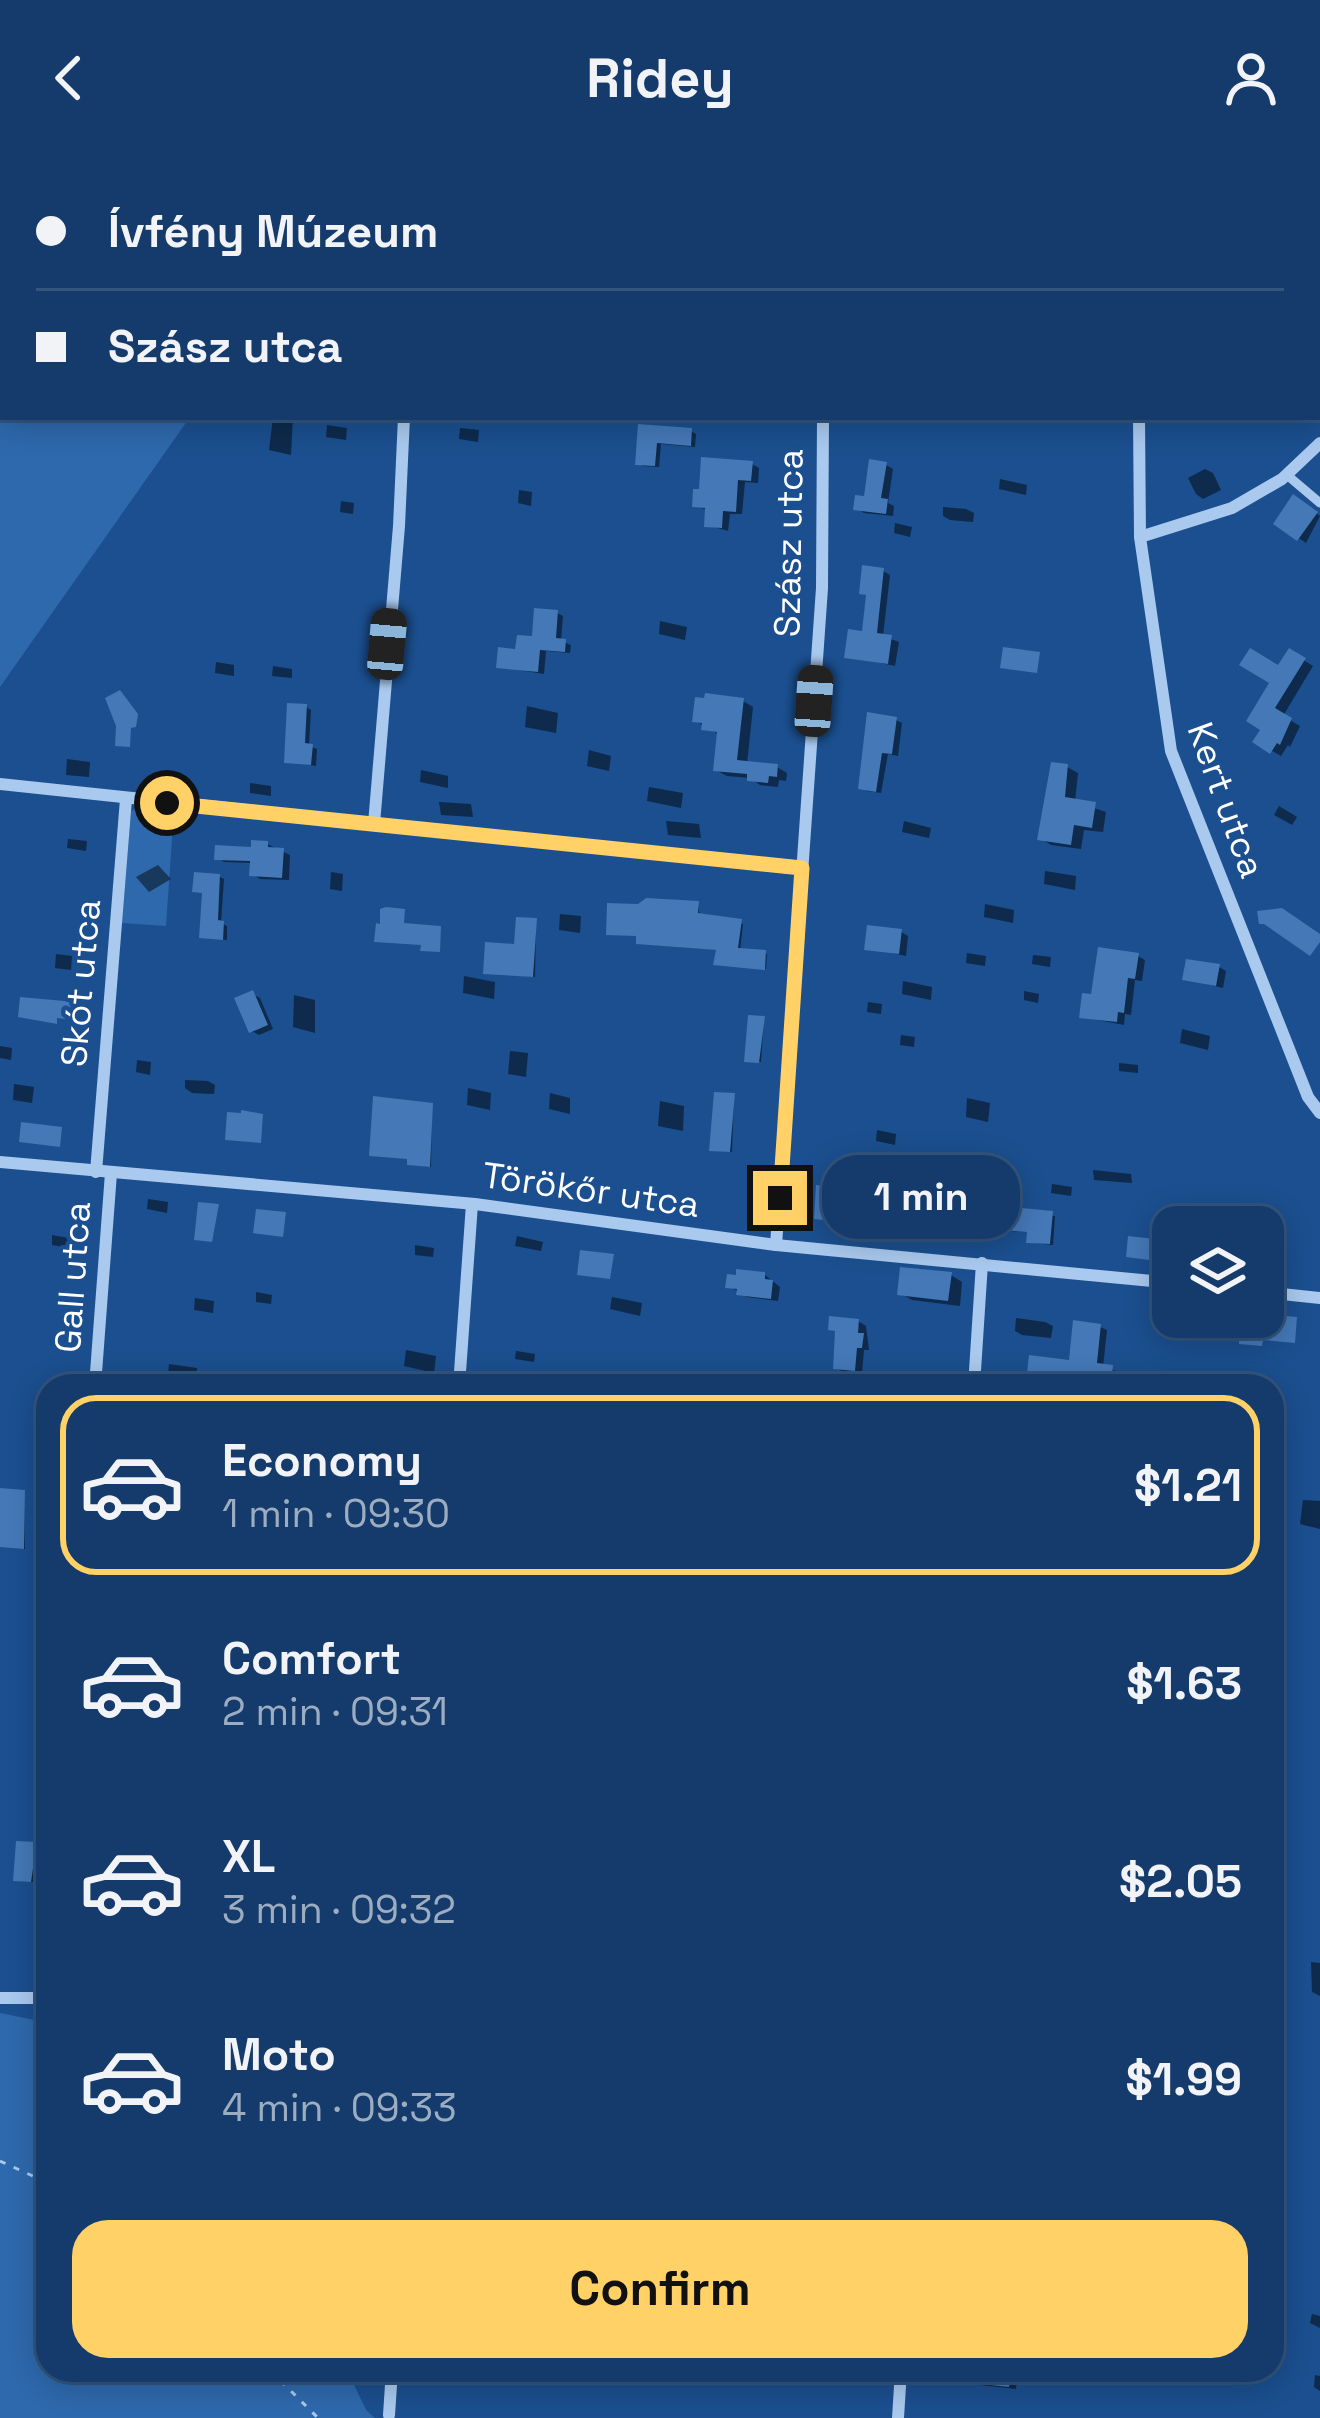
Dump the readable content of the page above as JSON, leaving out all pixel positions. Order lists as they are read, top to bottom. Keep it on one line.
{"streets":{"street":["Szász utca","Kert utca","Skót utca","Törökőr utca","Gall utca"]},"crossings":[["Szász utca","Törökőr utca"],["Skót utca","Törökőr utca"],["Törökőr utca","Gall utca"]],"page":{"header":"Ridey","banner":["Ívfény Múzeum","Szász utca"],"bubble":"1 min","list":[{"name":"Economy","note":"1 min · 09:30","value":"$1.21"},{"name":"Comfort","note":"2 min · 09:31","value":"$1.63"},{"name":"XL","note":"3 min · 09:32","value":"$2.05"},{"name":"Moto","note":"4 min · 09:33","value":"$1.99"}],"buttons":"Confirm"}}
